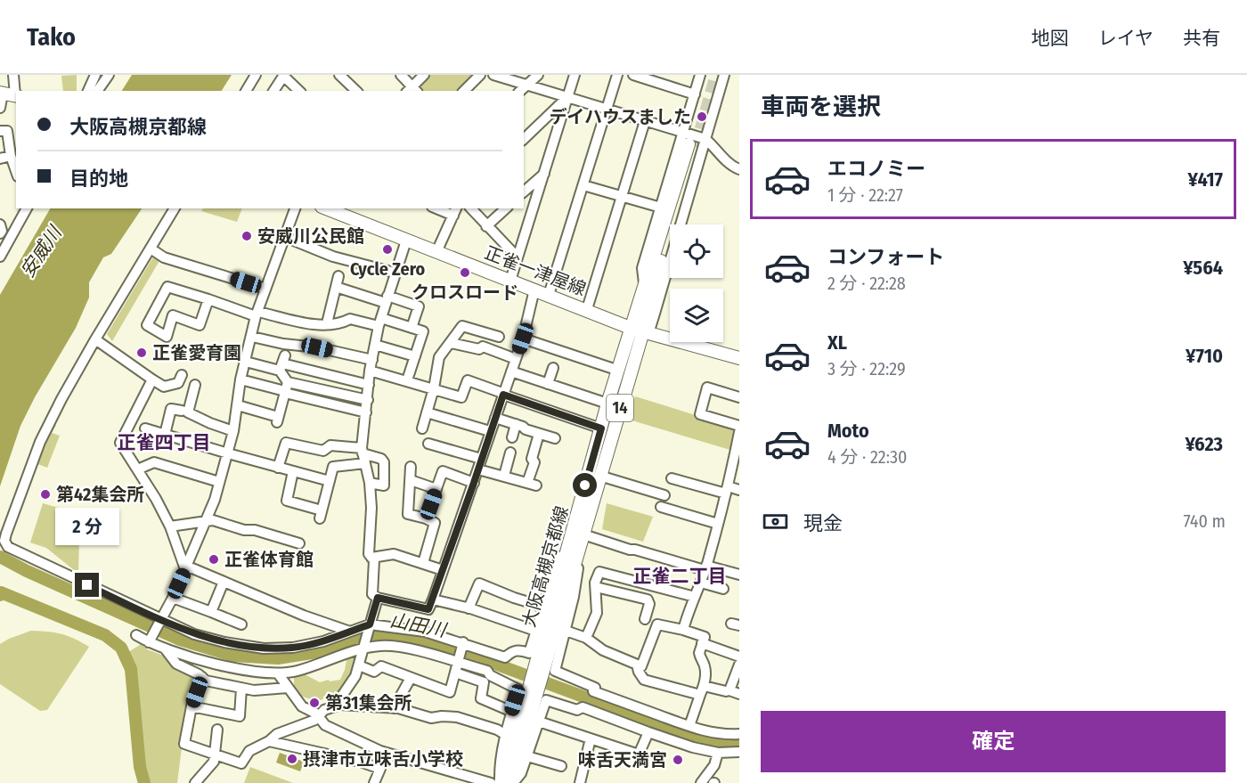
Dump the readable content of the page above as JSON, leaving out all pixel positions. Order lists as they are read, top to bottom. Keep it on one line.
{"streets":{"main road":["正雀一津屋線","14","大阪高槻京都線"]},"crossings":[["正雀一津屋線","大阪高槻京都線"]],"districts":["正雀四丁目","正雀二丁目"],"water":["安威川","山田川"],"places":["デイハウスました","安威川公民館","Cycle Zero","クロスロード","正雀愛育園","第42集会所","正雀体育館","第31集会所","摂津市立味舌小学校","味舌天満宮"],"page":{"header":"Tako","nav":["地図","レイヤ","共有"],"heading":"車両を選択","banner":["大阪高槻京都線","目的地"],"list":[{"name":"エコノミー","note":"1 分 · 22:27","value":"¥417"},{"name":"コンフォート","note":"2 分 · 22:28","value":"¥564"},{"name":"XL","note":"3 分 · 22:29","value":"¥710"},{"name":"Moto","note":"4 分 · 22:30","value":"¥623"}],"pay":["現金","740 m"],"bubble":"2 分","buttons":"確定"}}
